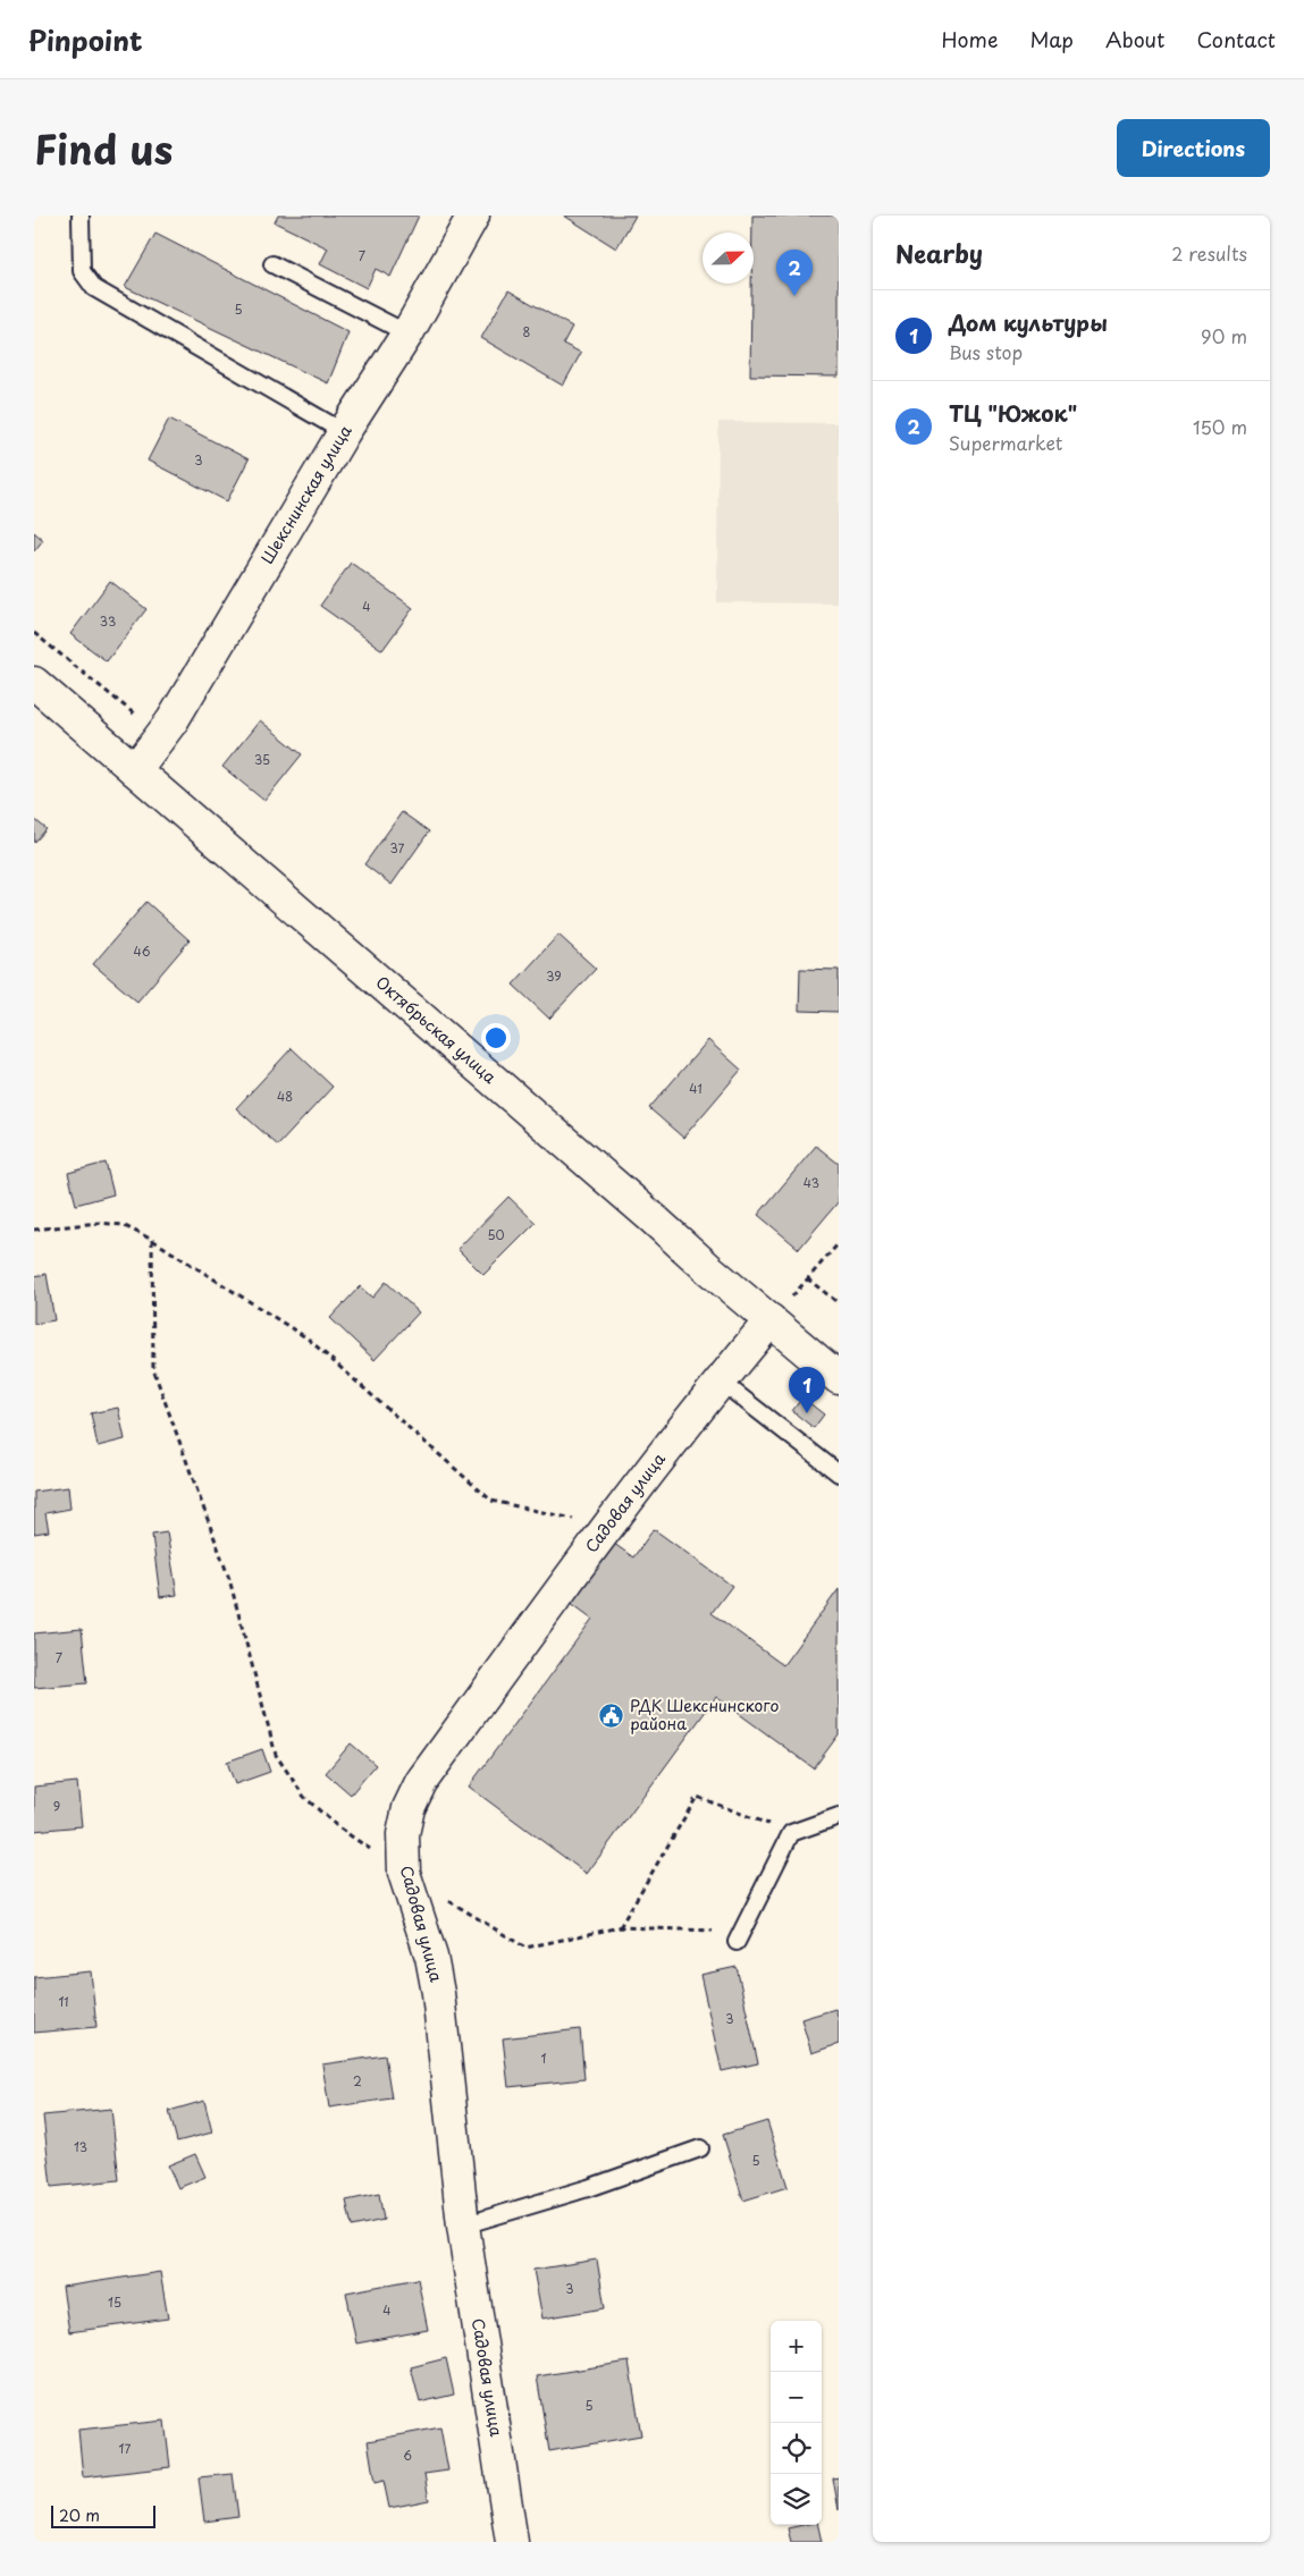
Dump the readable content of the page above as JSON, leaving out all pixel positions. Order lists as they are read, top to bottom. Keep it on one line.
{"streets":{"street":["Шекснинская улица","Октябрьская улица","Садовая улица"]},"crossings":[["Шекснинская улица","Октябрьская улица"],["Октябрьская улица","Садовая улица"]],"places":{"public building":["РДК Шекснинского района"]},"house_numbers":["7","5","8","3","4","33","35","37","46","39","41","48","43","50","7","9","11","3","1","2","13","5","3","15","4","5","17","6"],"scale_bar":"20 m","north":"right","page":{"header":"Pinpoint","nav":["Home","Map","About","Contact"],"title":"Find us","buttons":"Directions","heading":["Nearby","2 results"],"pins":["2","1"],"list":[{"mark":"1","name":"Дом культуры","note":"Bus stop","value":"90 m"},{"mark":"2","name":"ТЦ \"Южок\"","note":"Supermarket","value":"150 m"}],"map_buttons":["+","−"],"scale":"20 m"}}
